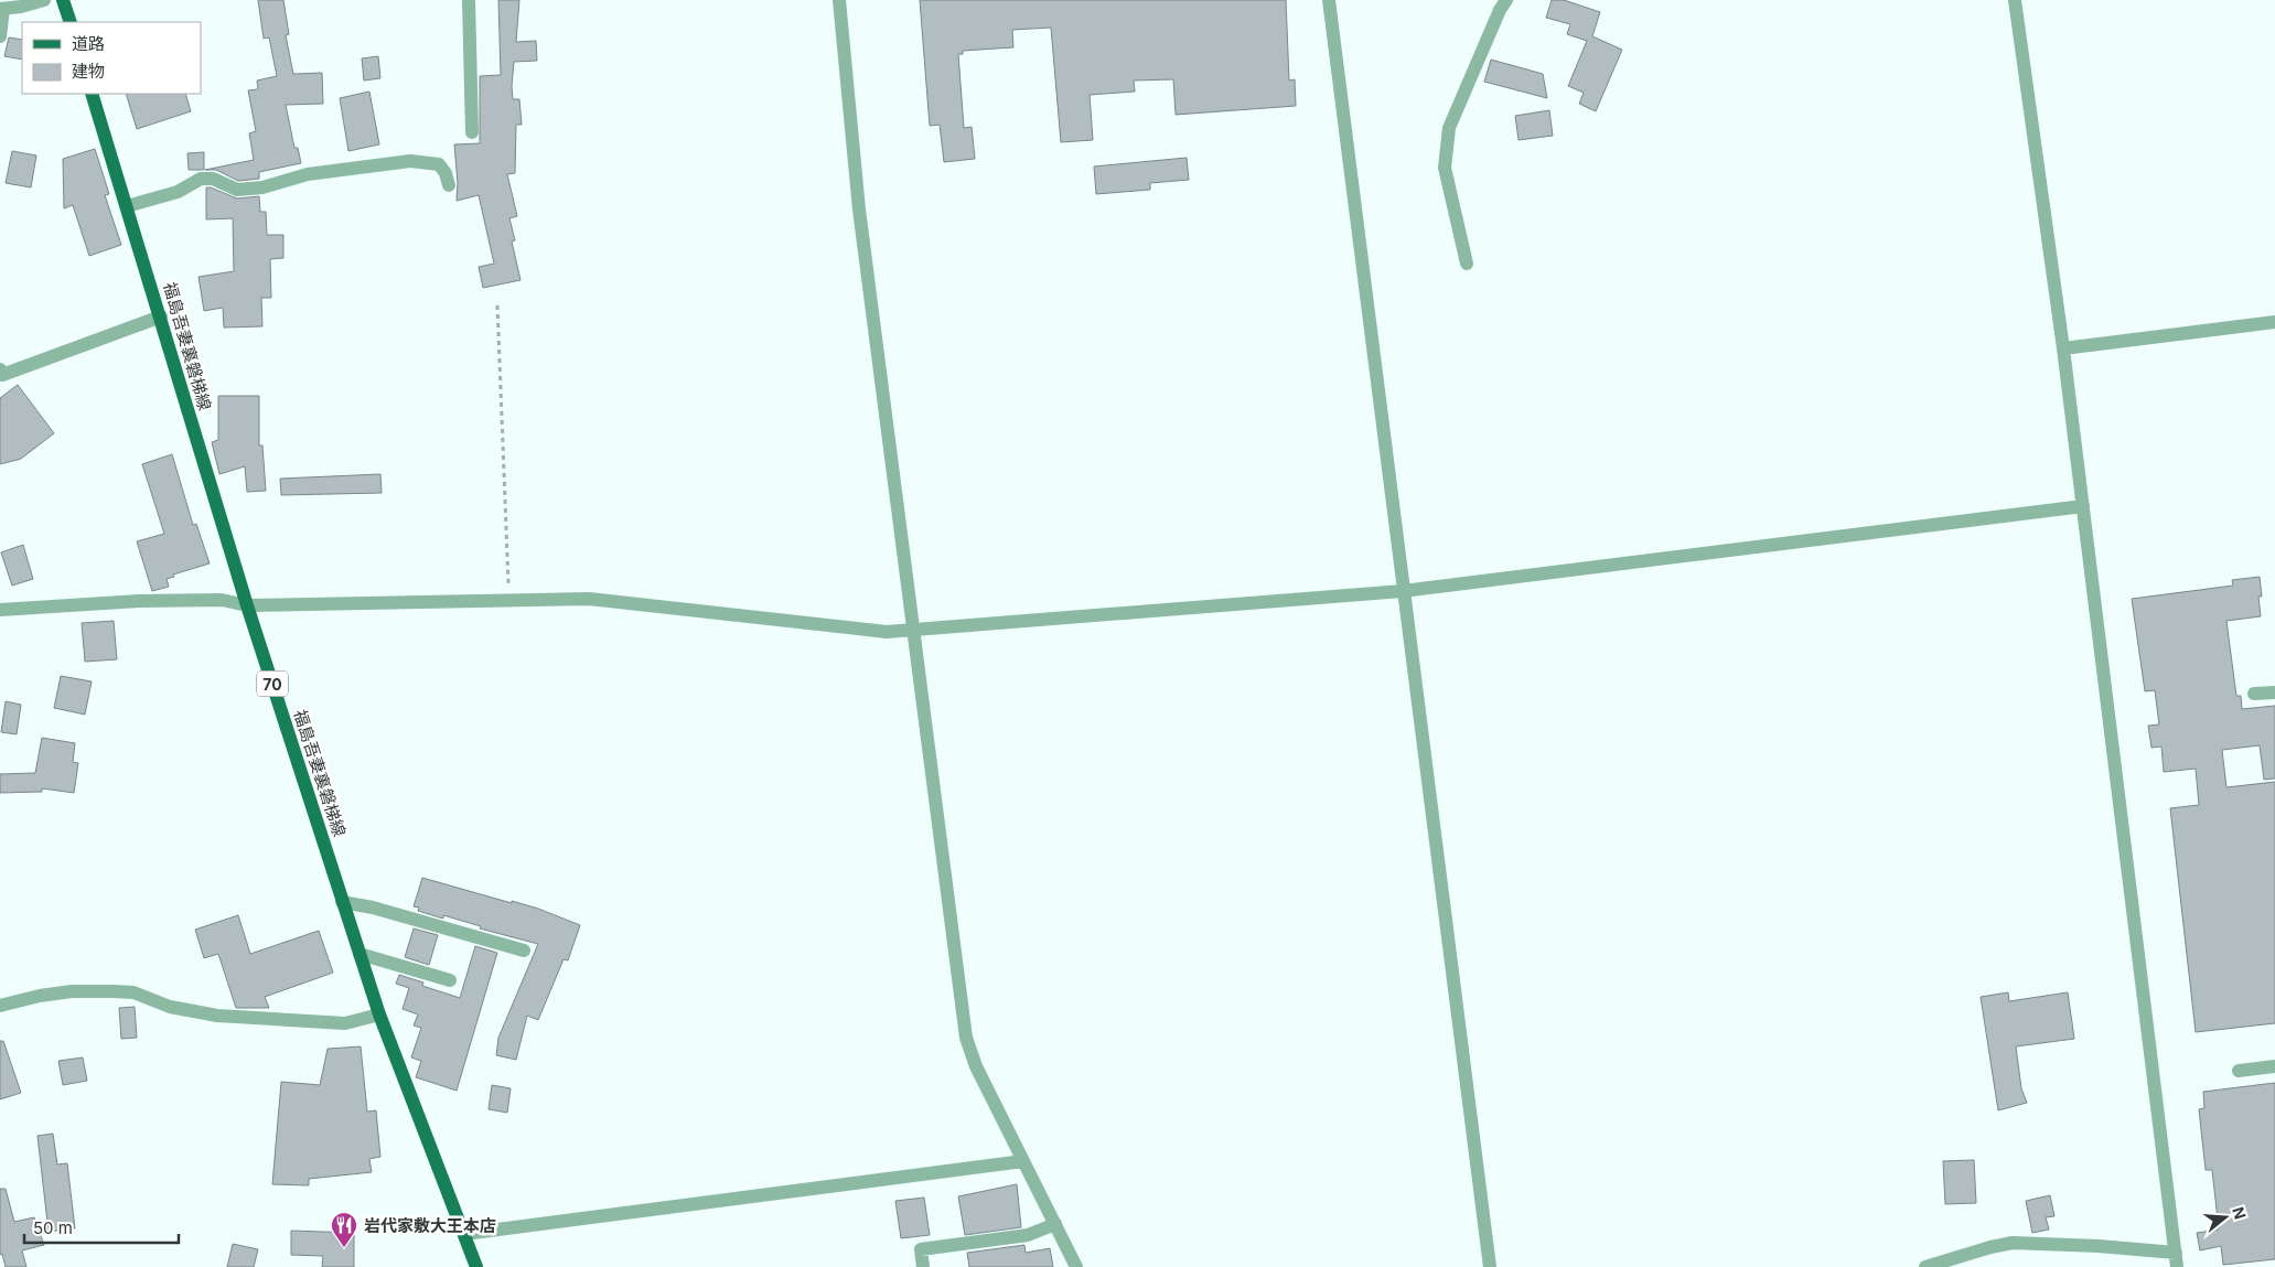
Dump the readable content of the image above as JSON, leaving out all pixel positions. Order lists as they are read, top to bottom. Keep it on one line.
{"streets":{"main road":["福島吾妻裏磐梯線","70"]},"places":{"restaurant":["岩代家敷大王本店"]},"legend":["道路","建物"],"scale_bar":"50 m","north":"right"}
